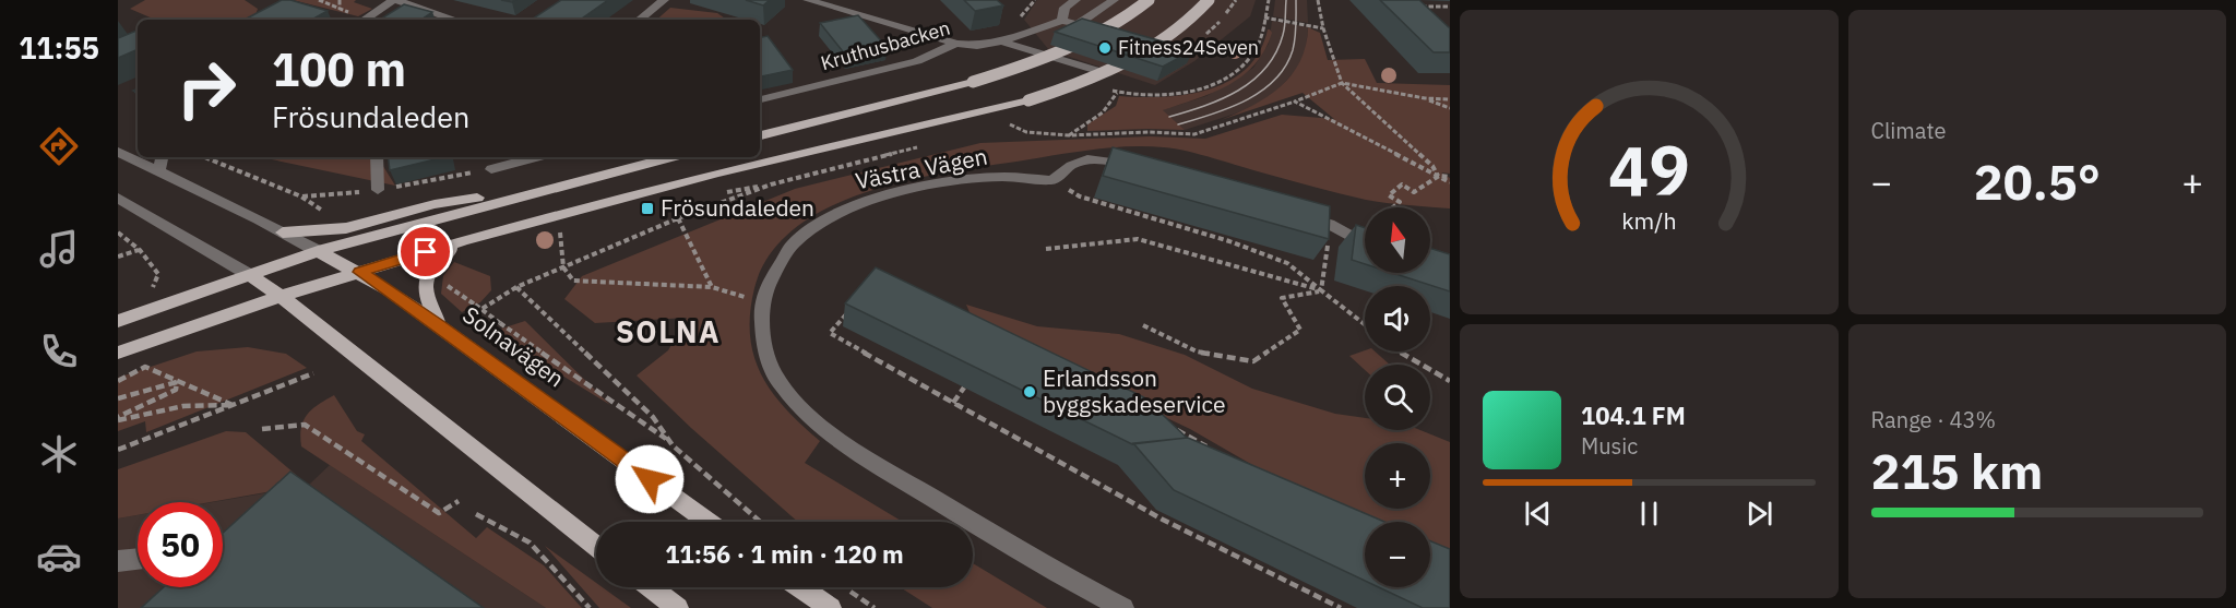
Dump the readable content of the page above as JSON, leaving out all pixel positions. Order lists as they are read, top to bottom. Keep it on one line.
{"streets":{"main road":["Solnavägen"],"street":["Kruthusbacken","Västra Vägen"]},"districts":["SOLNA"],"places":{"other":["Fitness24Seven","Erlandsson byggskadeservice"],"transit":["Frösundaleden"]},"north":"top","page":{"tabs":"11:55","tile":["Climate",["Range · 43%","215 km"]],"turn":["100 m","Frösundaleden"],"heat":["−","20.5°","+"],"map_buttons":["+","−"],"song":["104.1 FM","Music"],"limit":"50","trip":"11:56 · 1 min · 120 m","gauge":["49","km/h"]}}
